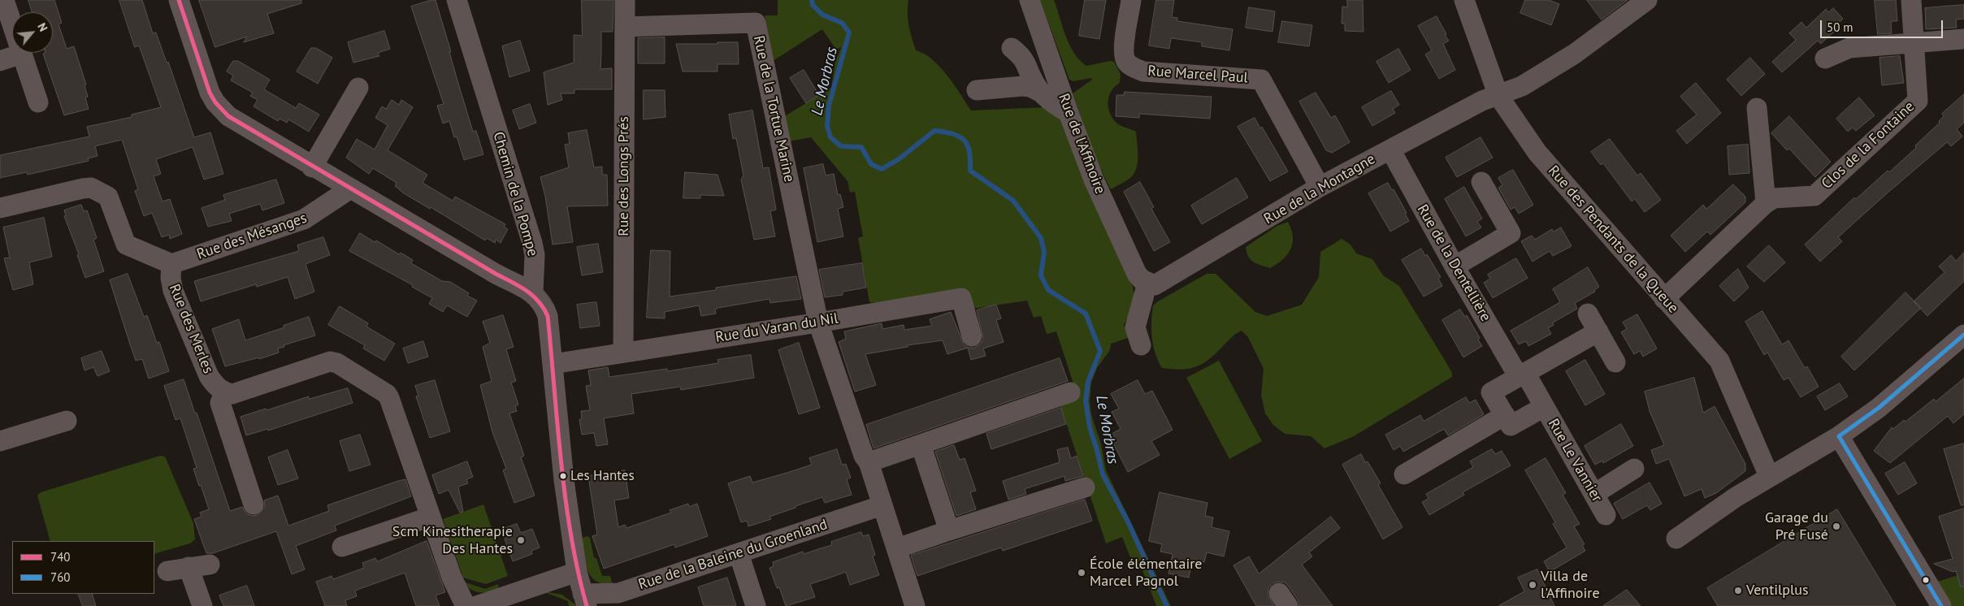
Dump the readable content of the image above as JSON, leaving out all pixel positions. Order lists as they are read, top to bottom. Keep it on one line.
{"streets":{"street":["Rue Marcel Paul","Rue de la Tortue Marine","Rue de l'Affinoire","Clos de la Fontaine","Rue des Longs Prés","Rue de la Montagne","Chemin de la Pompe","Rue des Mésanges","Rue des Pendants de la Queue","Rue de la Dentellière","Rue du Varan du Nil","Rue des Merles","Rue Le Vannier","Rue de la Baleine du Groenland"]},"crossings":[["Rue Marcel Paul","Rue de la Montagne"],["Rue de la Tortue Marine","Rue des Longs Prés"],["Rue de la Tortue Marine","Rue du Varan du Nil"],["Rue de l'Affinoire","Rue de la Montagne"],["Clos de la Fontaine","Rue des Pendants de la Queue"],["Rue des Longs Prés","Rue du Varan du Nil"],["Rue de la Montagne","Rue des Pendants de la Queue"],["Rue de la Montagne","Rue de la Dentellière"],["Rue des Mésanges","Rue des Merles"],["Rue de la Dentellière","Rue Le Vannier"]],"water":["Le Morbras"],"places":["Les Hantes","Garage du Pré Fusé","Scm Kinesitherapie Des Hantes","École élémentaire Marcel Pagnol","Villa de l'Affinoire","Ventilplus"],"lines":["transit line 740","transit line 760"],"legend":["740","760"],"scale_bar":"50 m","north":"top right"}
